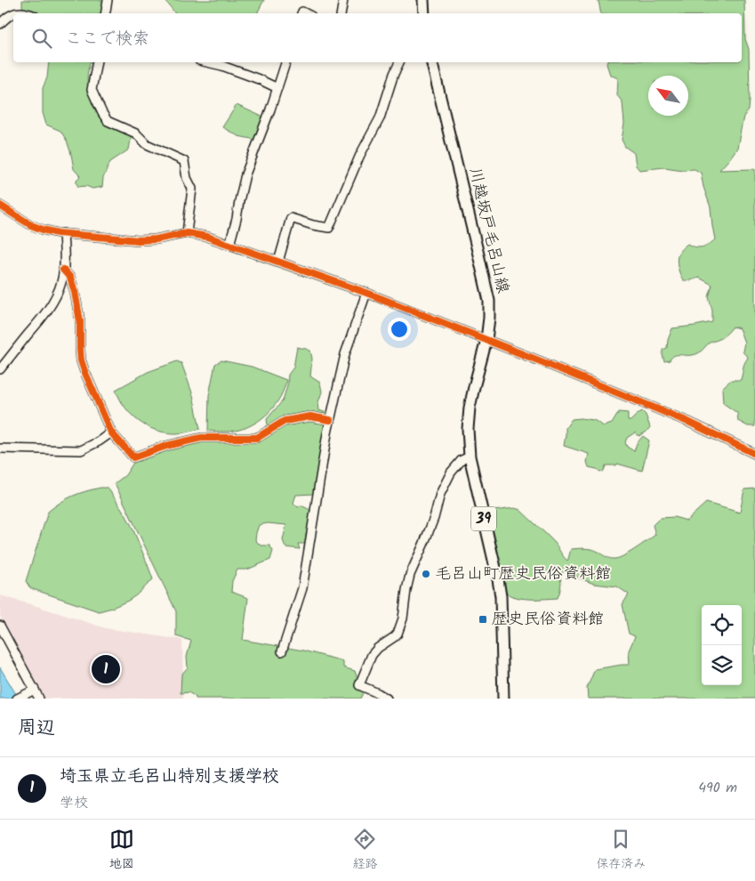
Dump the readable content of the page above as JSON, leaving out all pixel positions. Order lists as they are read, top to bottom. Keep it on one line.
{"streets":{"main road":["川越坂戸毛呂山線","39"]},"places":{"other":["毛呂山町歴史民俗資料館"],"transit":["歴史民俗資料館"]},"north":"top left","page":{"search":"ここで検索","pins":"1","heading":"周辺","list":[{"mark":"1","name":"埼玉県立毛呂山特別支援学校","note":"学校","value":"490 m"}],"nav":["地図","経路","保存済み"]}}
